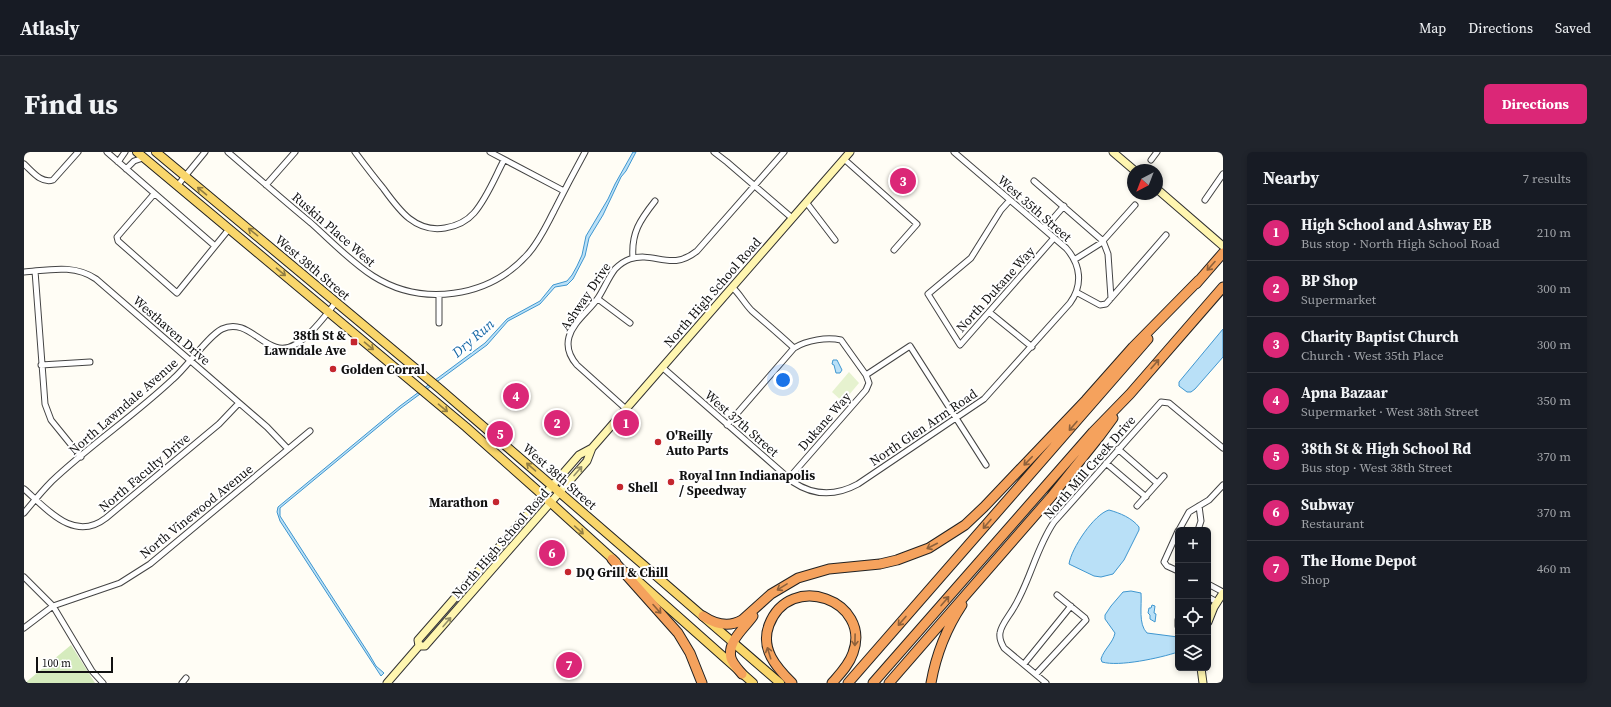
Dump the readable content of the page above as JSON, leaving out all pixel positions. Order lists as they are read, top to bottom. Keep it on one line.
{"streets":{"main road":["West 38th Street"],"street":["West 35th Street","Ruskin Place West","North Dukane Way","North High School Road","Ashway Drive","Westhaven Drive","North Lawndale Avenue","Dukane Way","West 37th Street","North Glen Arm Road","North Mill Creek Drive","North Faculty Drive","North Vinewood Avenue"]},"crossings":[["West 35th Street","North Dukane Way"],["West 35th Street","North Glen Arm Road"],["West 38th Street","North High School Road"],["West 38th Street","North Lawndale Avenue"],["North High School Road","Ashway Drive"],["North High School Road","West 37th Street"],["Westhaven Drive","North Lawndale Avenue"],["Westhaven Drive","North Faculty Drive"],["Westhaven Drive","North Vinewood Avenue"],["North Lawndale Avenue","North Faculty Drive"],["Dukane Way","West 37th Street"],["West 37th Street","North Glen Arm Road"]],"water":["Dry Run"],"places":{"transit":["38th St & Lawndale Ave"],"other":["Golden Corral","O'Reilly Auto Parts","Royal Inn Indianapolis / Speedway","Shell","Marathon","DQ Grill & Chill"]},"scale_bar":"100 m","north":"bottom left","page":{"header":"Atlasly","nav":["Map","Directions","Saved"],"buttons":"Directions","title":"Find us","heading":["Nearby","7 results"],"pins":["3","4","1","2","5","6","7"],"list":[{"mark":"1","name":"High School and Ashway EB","note":"Bus stop · North High School Road","value":"210 m"},{"mark":"2","name":"BP Shop","note":"Supermarket","value":"300 m"},{"mark":"3","name":"Charity Baptist Church","note":"Church · West 35th Place","value":"300 m"},{"mark":"4","name":"Apna Bazaar","note":"Supermarket · West 38th Street","value":"350 m"},{"mark":"5","name":"38th St & High School Rd","note":"Bus stop · West 38th Street","value":"370 m"},{"mark":"6","name":"Subway","note":"Restaurant","value":"370 m"},{"mark":"7","name":"The Home Depot","note":"Shop","value":"460 m"}],"map_buttons":["+","−"],"scale":"100 m"}}
